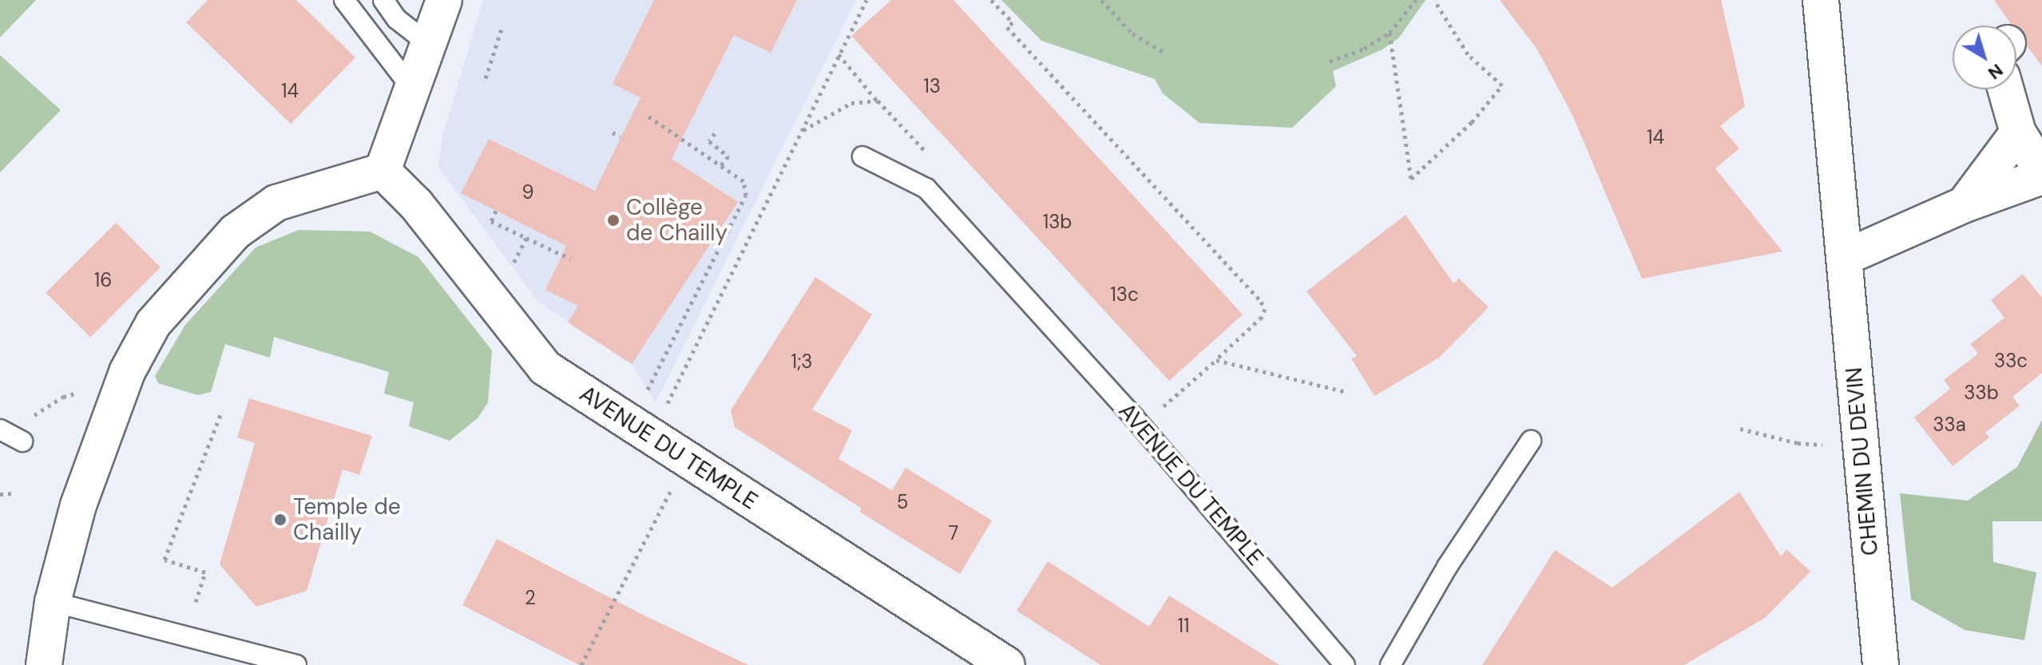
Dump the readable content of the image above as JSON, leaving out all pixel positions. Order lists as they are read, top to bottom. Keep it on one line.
{"streets":{"street":["AVENUE DU TEMPLE","CHEMIN DU DEVIN"]},"places":["Collège de Chailly","Temple de Chailly"],"house_numbers":["13","14","14","9","13b","16","13c","33c","1;3","33b","33a","5","7","2","11"],"north":"bottom right"}
